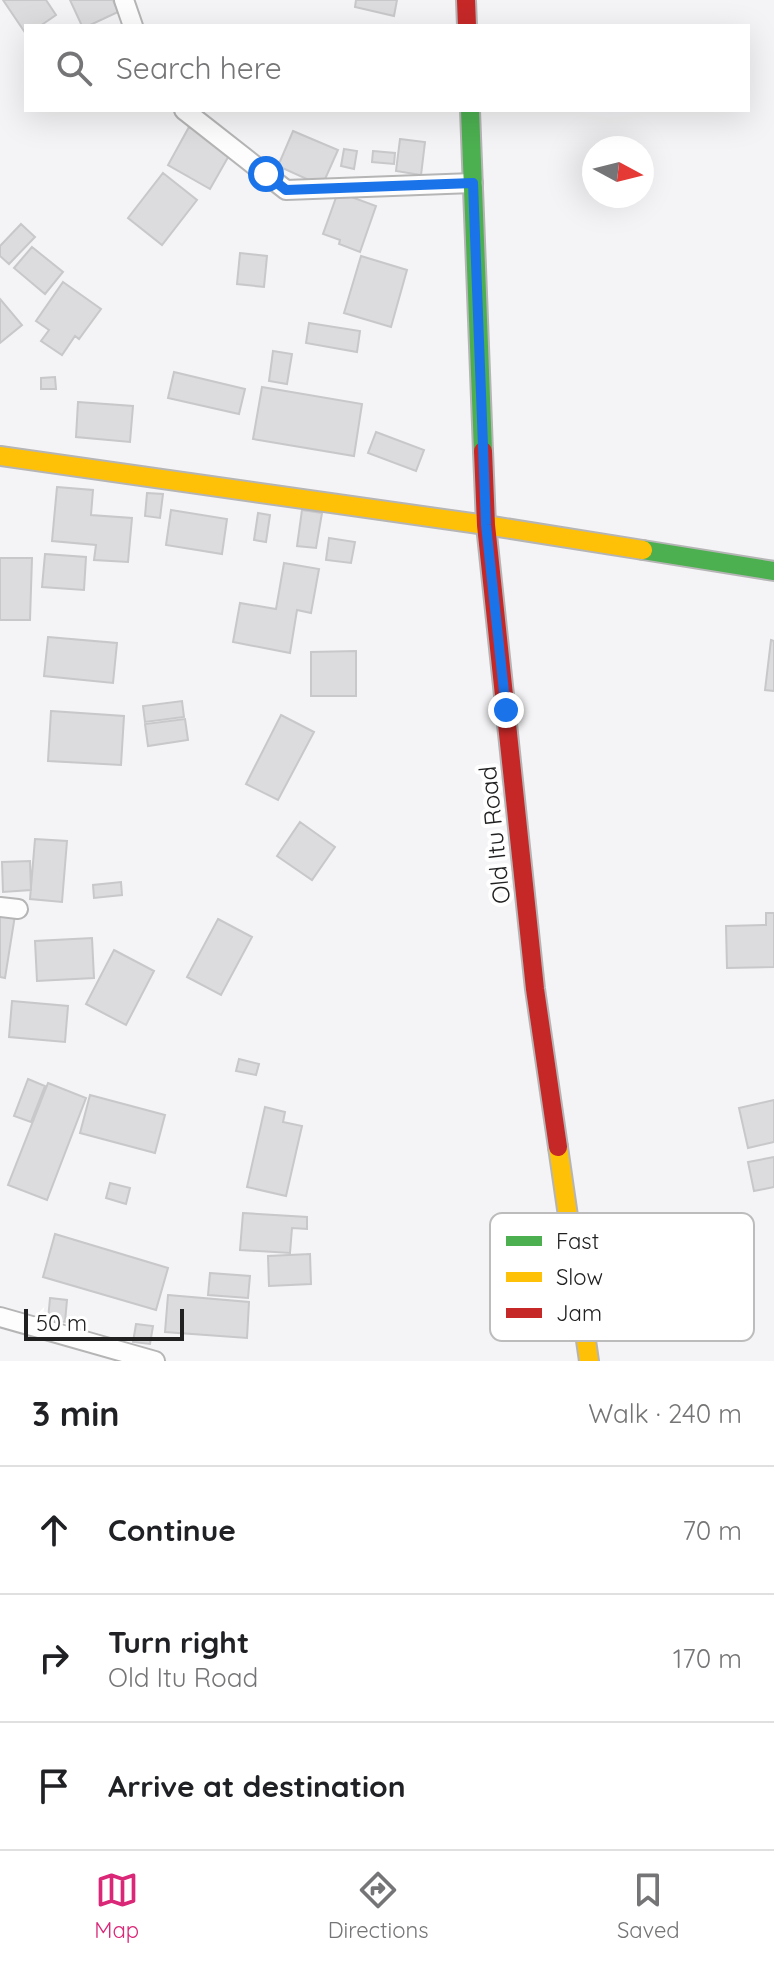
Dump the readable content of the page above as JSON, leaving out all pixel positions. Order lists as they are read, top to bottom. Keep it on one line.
{"streets":{"street":["Old Itu Road"]},"legend":["Fast","Slow","Jam"],"scale_bar":"50 m","north":"right","page":{"search":"Search here","scale":"50 m","heading":["3 min","Walk · 240 m"],"list":[["Continue","70 m"],["Turn right","Old Itu Road","170 m"],"Arrive at destination"],"nav":["Map","Directions","Saved"]}}
